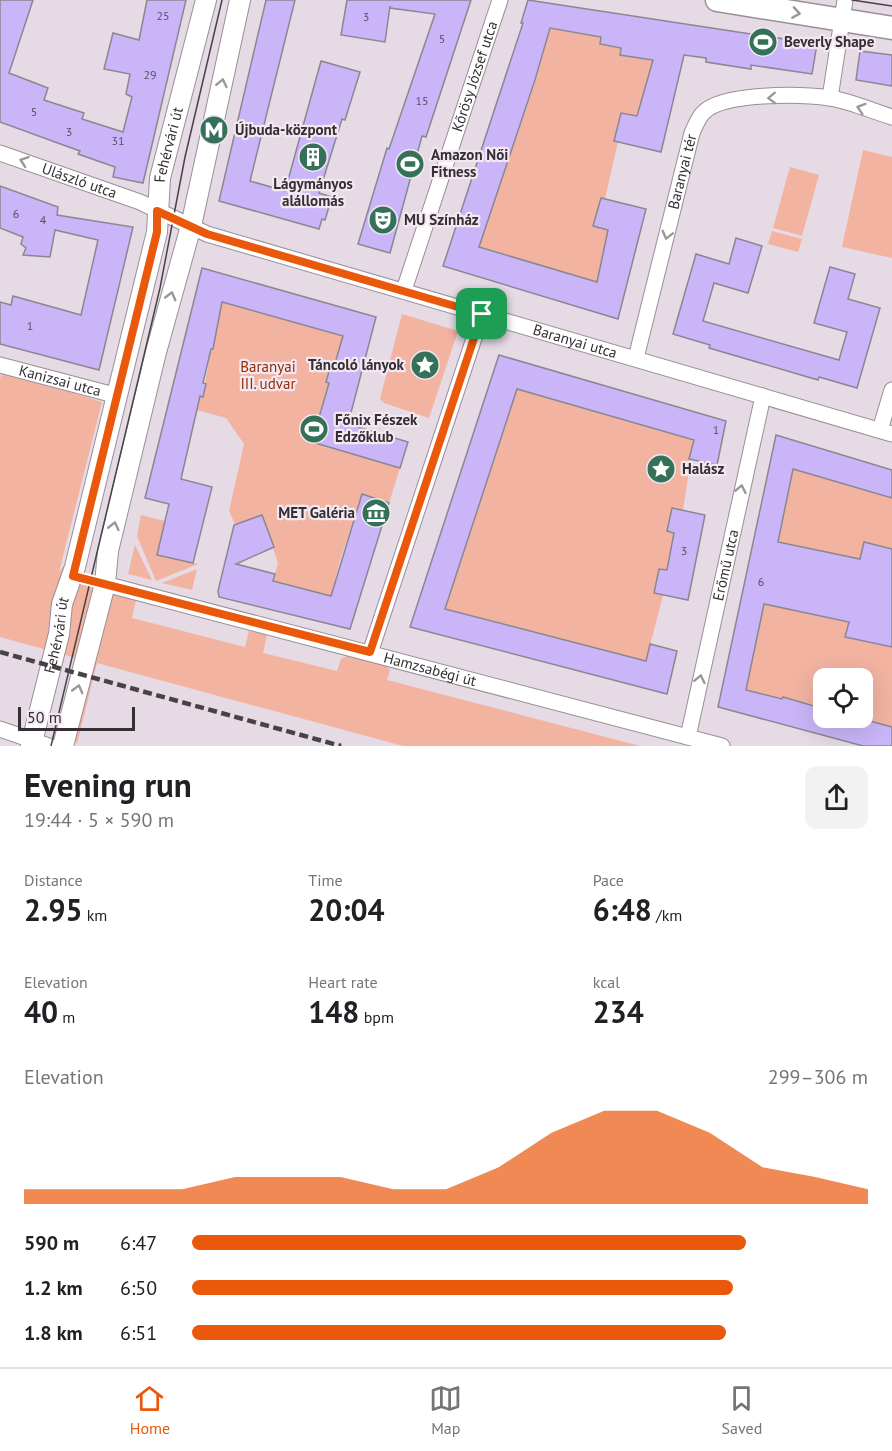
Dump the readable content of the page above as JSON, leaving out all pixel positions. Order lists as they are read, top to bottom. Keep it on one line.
{"streets":{"street":["Kőrösy József utca","Fehérvári út","Baranyai tér","Ulászló utca","Baranyai utca","Kanizsai utca","Erőmű utca","Hamzsabégi út"]},"crossings":[["Kőrösy József utca","Baranyai utca"],["Fehérvári út","Ulászló utca"],["Fehérvári út","Baranyai utca"],["Fehérvári út","Kanizsai utca"],["Fehérvári út","Hamzsabégi út"],["Baranyai tér","Baranyai utca"],["Ulászló utca","Baranyai utca"],["Baranyai utca","Erőmű utca"],["Erőmű utca","Hamzsabégi út"]],"one_way":["Ulászló utca","Erőmű utca"],"parks":["Baranyai III. udvar"],"places":{"sports":["Beverly Shape","Amazon Női Fitness","Főnix Fészek Edzőklub"],"metro station":["Újbuda-központ"],"building":["Lágymányos alállomás"],"theatre":["MU Színház"],"place":["Táncoló lányok","Halász"],"museum":["MET Galéria"]},"house_numbers":["25","3","5","29","15","5","3","31","6","4","1","1","3","6"],"scale_bar":"50 m","page":{"scale":"50 m","heading":["Evening run","19:44 · 5 × 590 m"],"stats":[["Distance","2.95 km"],["Time","20:04"],["Pace","6:48 /km"],["Elevation","40 m"],["Heart rate","148 bpm"],["kcal","234"]],"chart":["Elevation","299–306 m"],"list":[{"name":"590 m","note":"6:47"},{"name":"1.2 km","note":"6:50"},{"name":"1.8 km","note":"6:51"}],"tabs":["Home","Map","Saved"]}}
